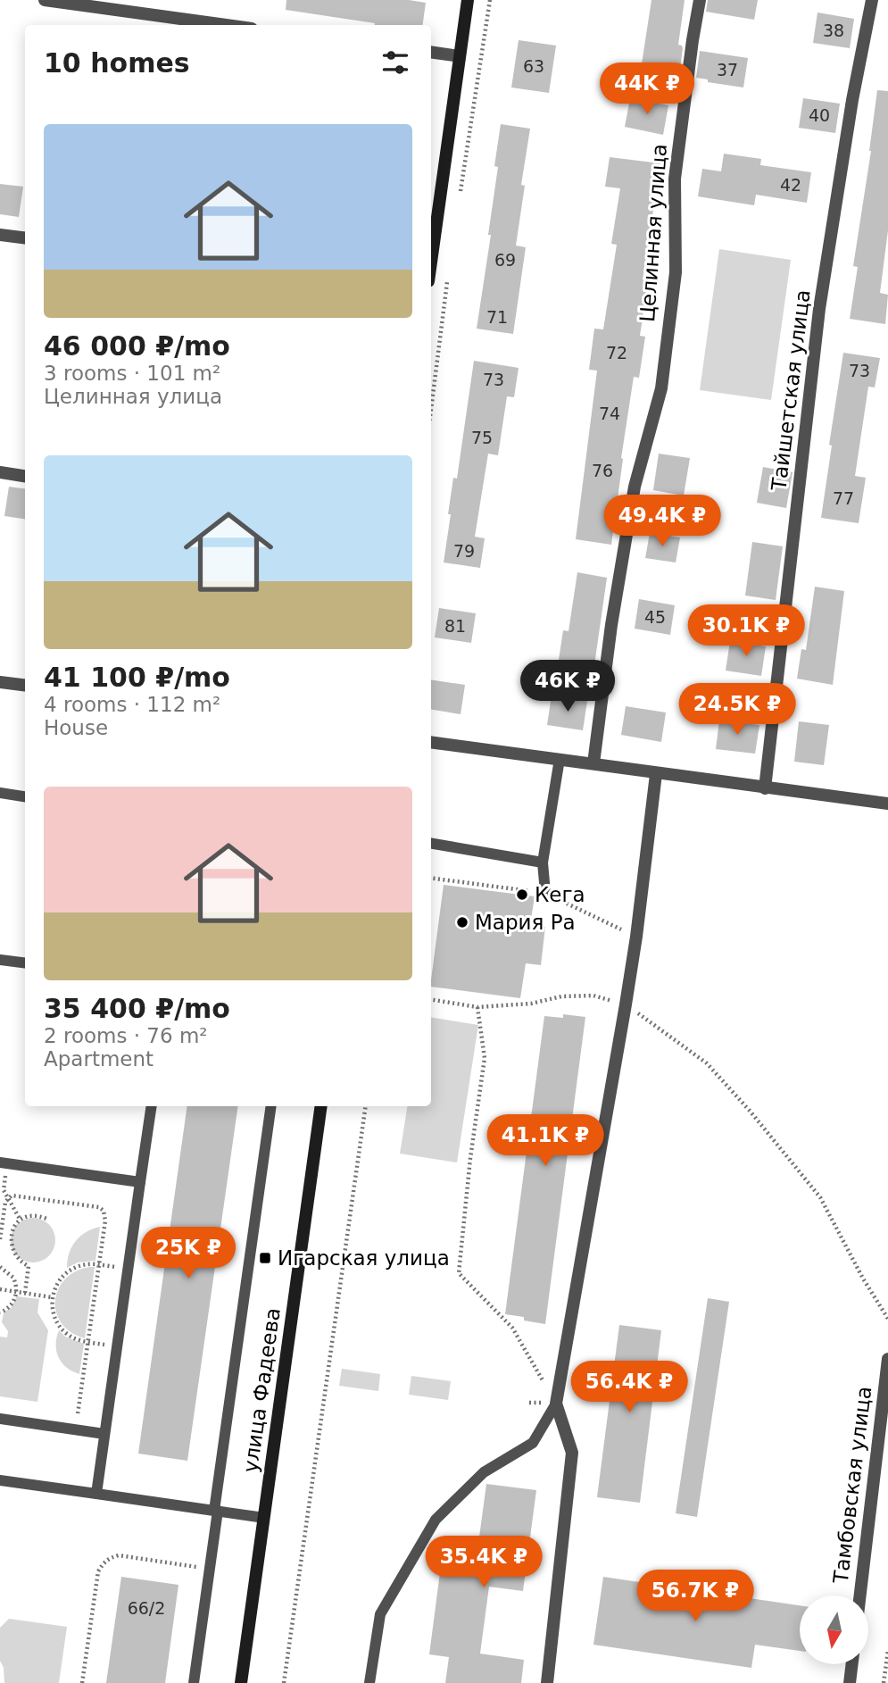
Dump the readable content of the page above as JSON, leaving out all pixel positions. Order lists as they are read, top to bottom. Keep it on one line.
{"streets":{"street":["Целинная улица","Тайшетская улица","улица Фадеева","Тамбовская улица"]},"places":{"other":["Кега","Мария Ра"],"transit":["Игарская улица"]},"house_numbers":["38","63","37","40","42","69","71","72","73","73","74","75","76","77","79","45","81","66/2"],"north":"bottom","page":{"heading":"10 homes","price":["44K ₽","49.4K ₽","30.1K ₽","46K ₽","24.5K ₽","41.1K ₽","25K ₽","56.4K ₽","35.4K ₽","56.7K ₽"],"list":[{"name":"46 000 ₽/mo","note":"3 rooms · 101 m² · Целинная улица"},{"name":"41 100 ₽/mo","note":"4 rooms · 112 m² · House"},{"name":"35 400 ₽/mo","note":"2 rooms · 76 m² · Apartment"}]}}
